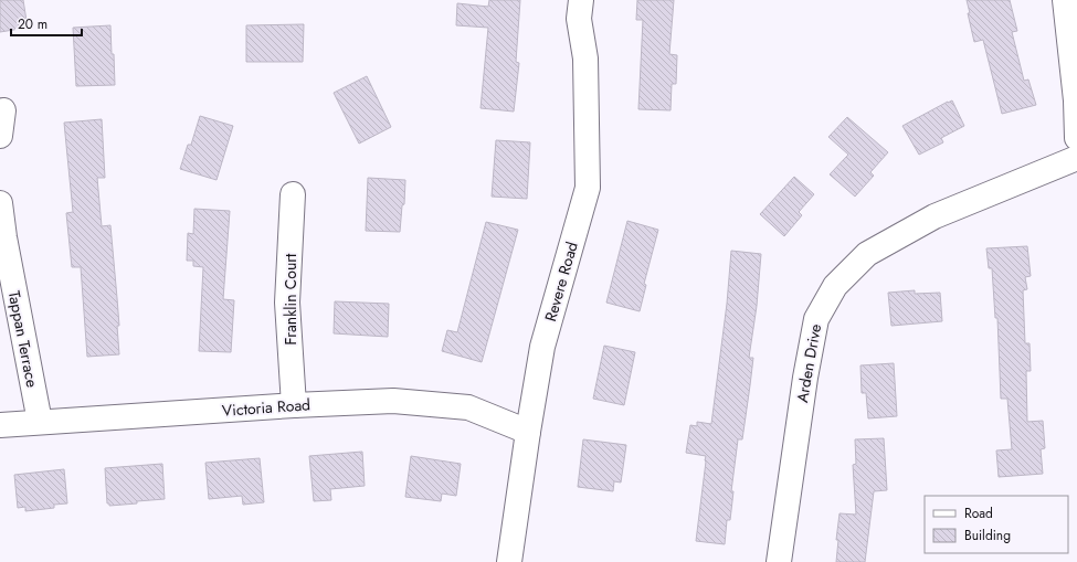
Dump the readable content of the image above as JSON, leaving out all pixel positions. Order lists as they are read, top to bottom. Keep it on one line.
{"streets":{"street":["Revere Road","Franklin Court","Tappan Terrace","Arden Drive","Victoria Road"]},"crossings":[["Revere Road","Victoria Road"],["Franklin Court","Victoria Road"],["Tappan Terrace","Victoria Road"]],"legend":["Road","Building"],"scale_bar":"20 m"}
